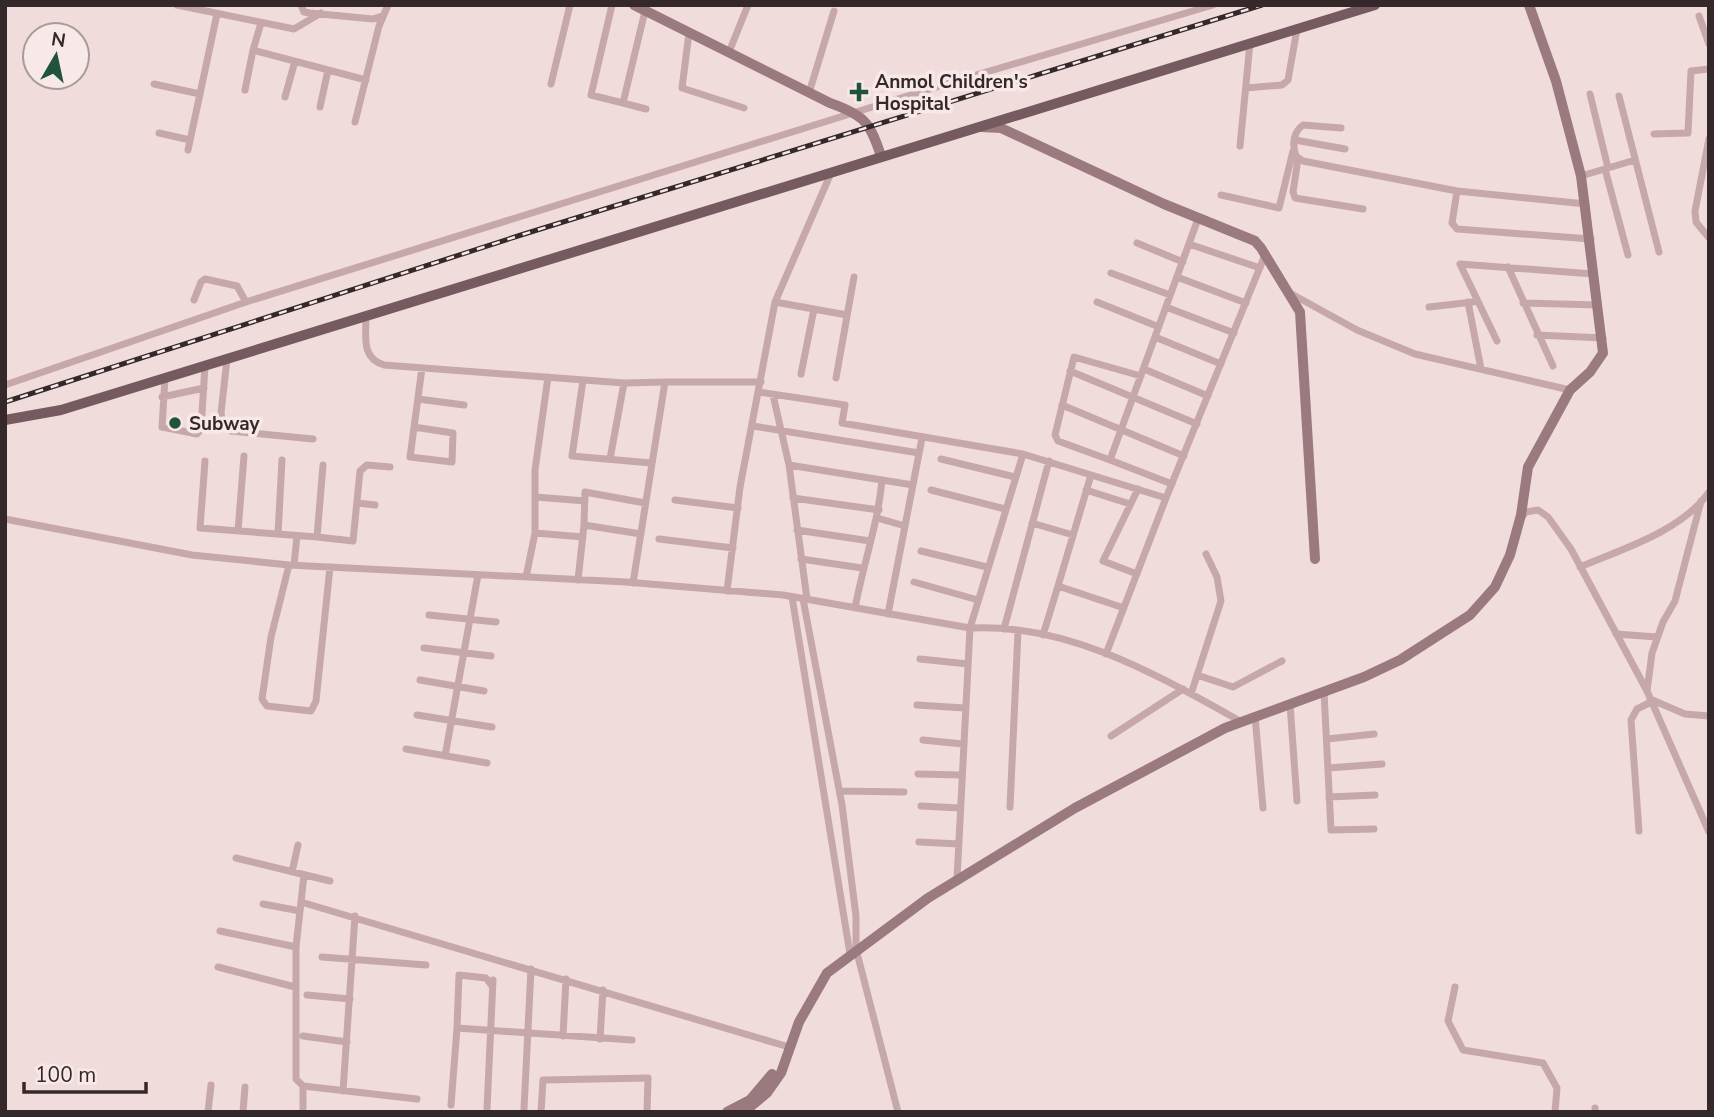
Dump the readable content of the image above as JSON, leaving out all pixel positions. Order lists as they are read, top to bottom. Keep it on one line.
{"places":{"health":["Anmol Children's Hospital"],"other":["Subway"]},"scale_bar":"100 m","north":"top"}
